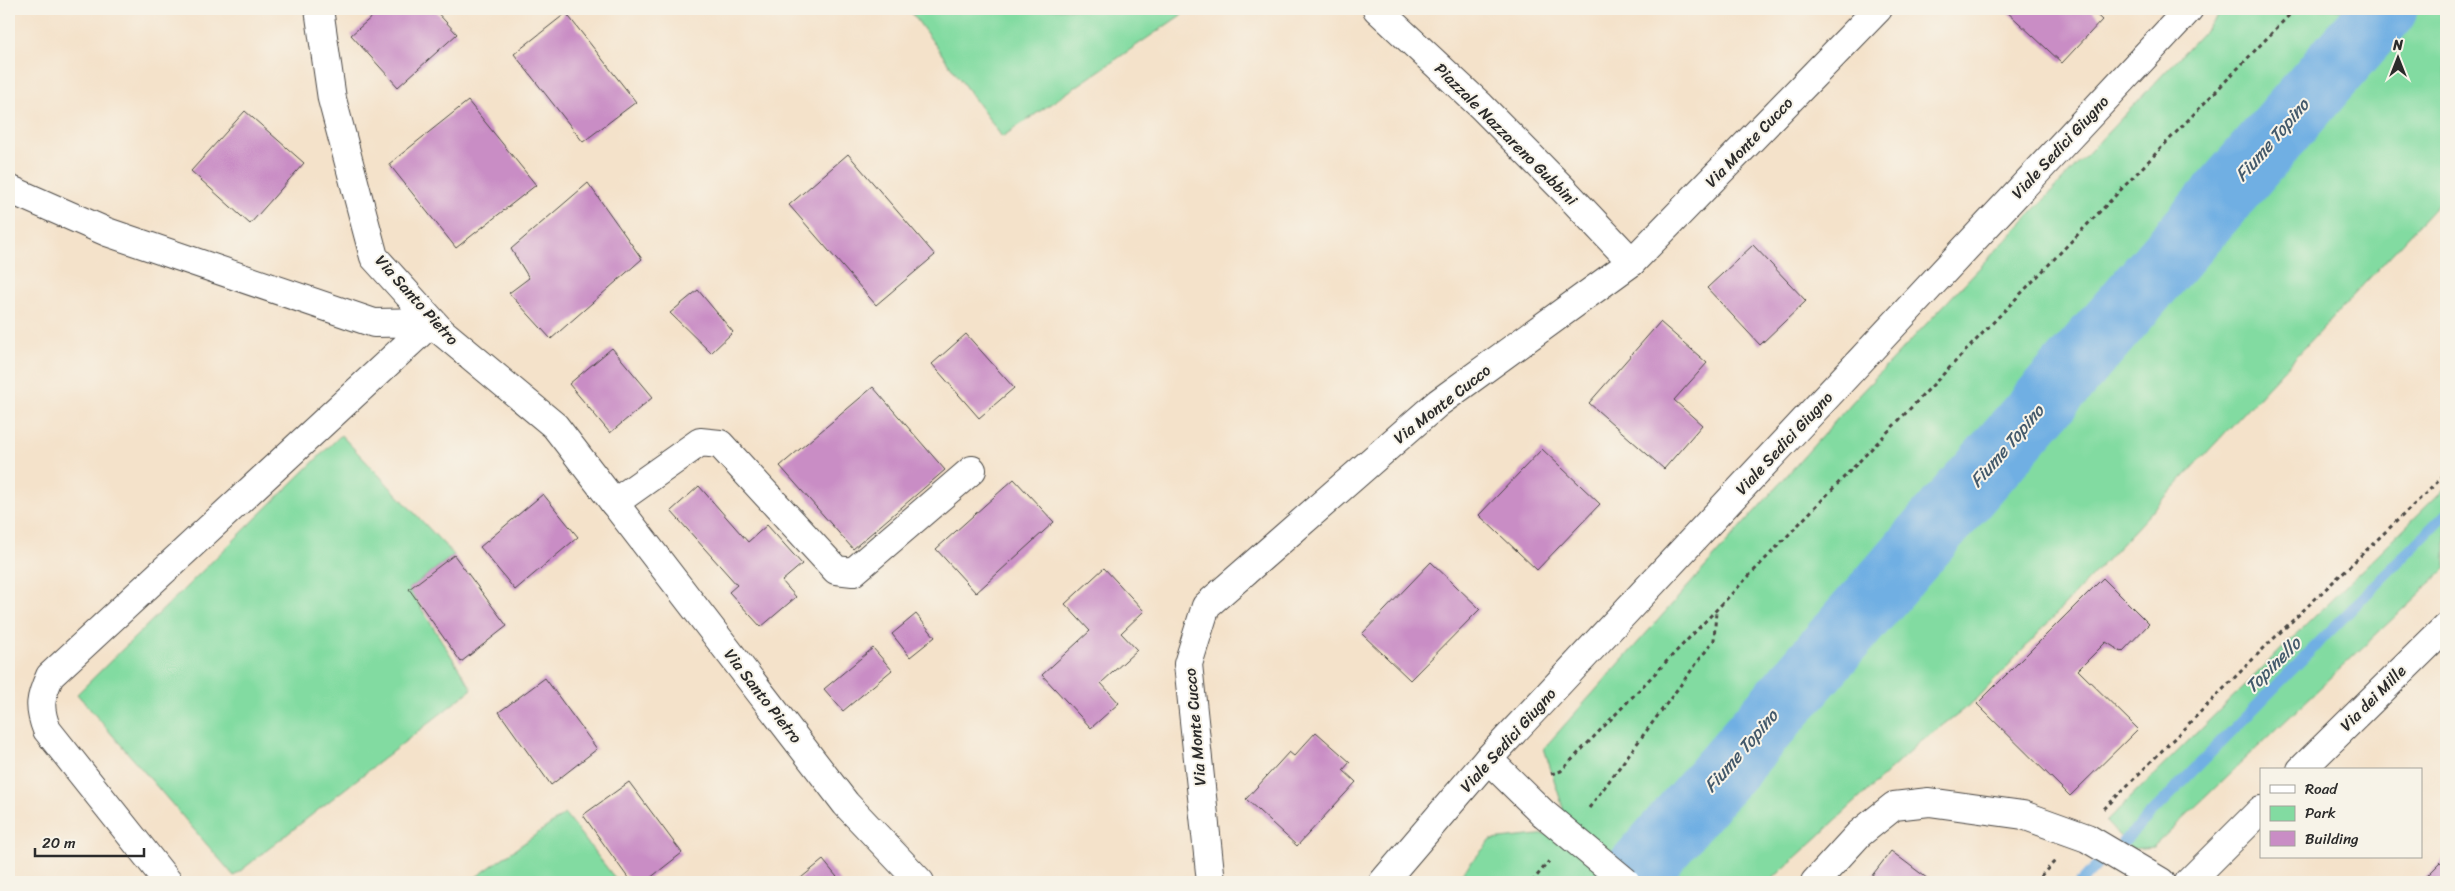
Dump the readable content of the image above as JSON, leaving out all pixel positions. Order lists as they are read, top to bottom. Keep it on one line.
{"streets":{"street":["Piazzale Nazzareno Gubbini","Via Monte Cucco","Viale Sedici Giugno","Via Santo Pietro","Via dei Mille"]},"crossings":[["Piazzale Nazzareno Gubbini","Via Monte Cucco"]],"water":["Fiume Topino","Topinello"],"legend":["Road","Park","Building"],"scale_bar":"20 m","north":"top"}
